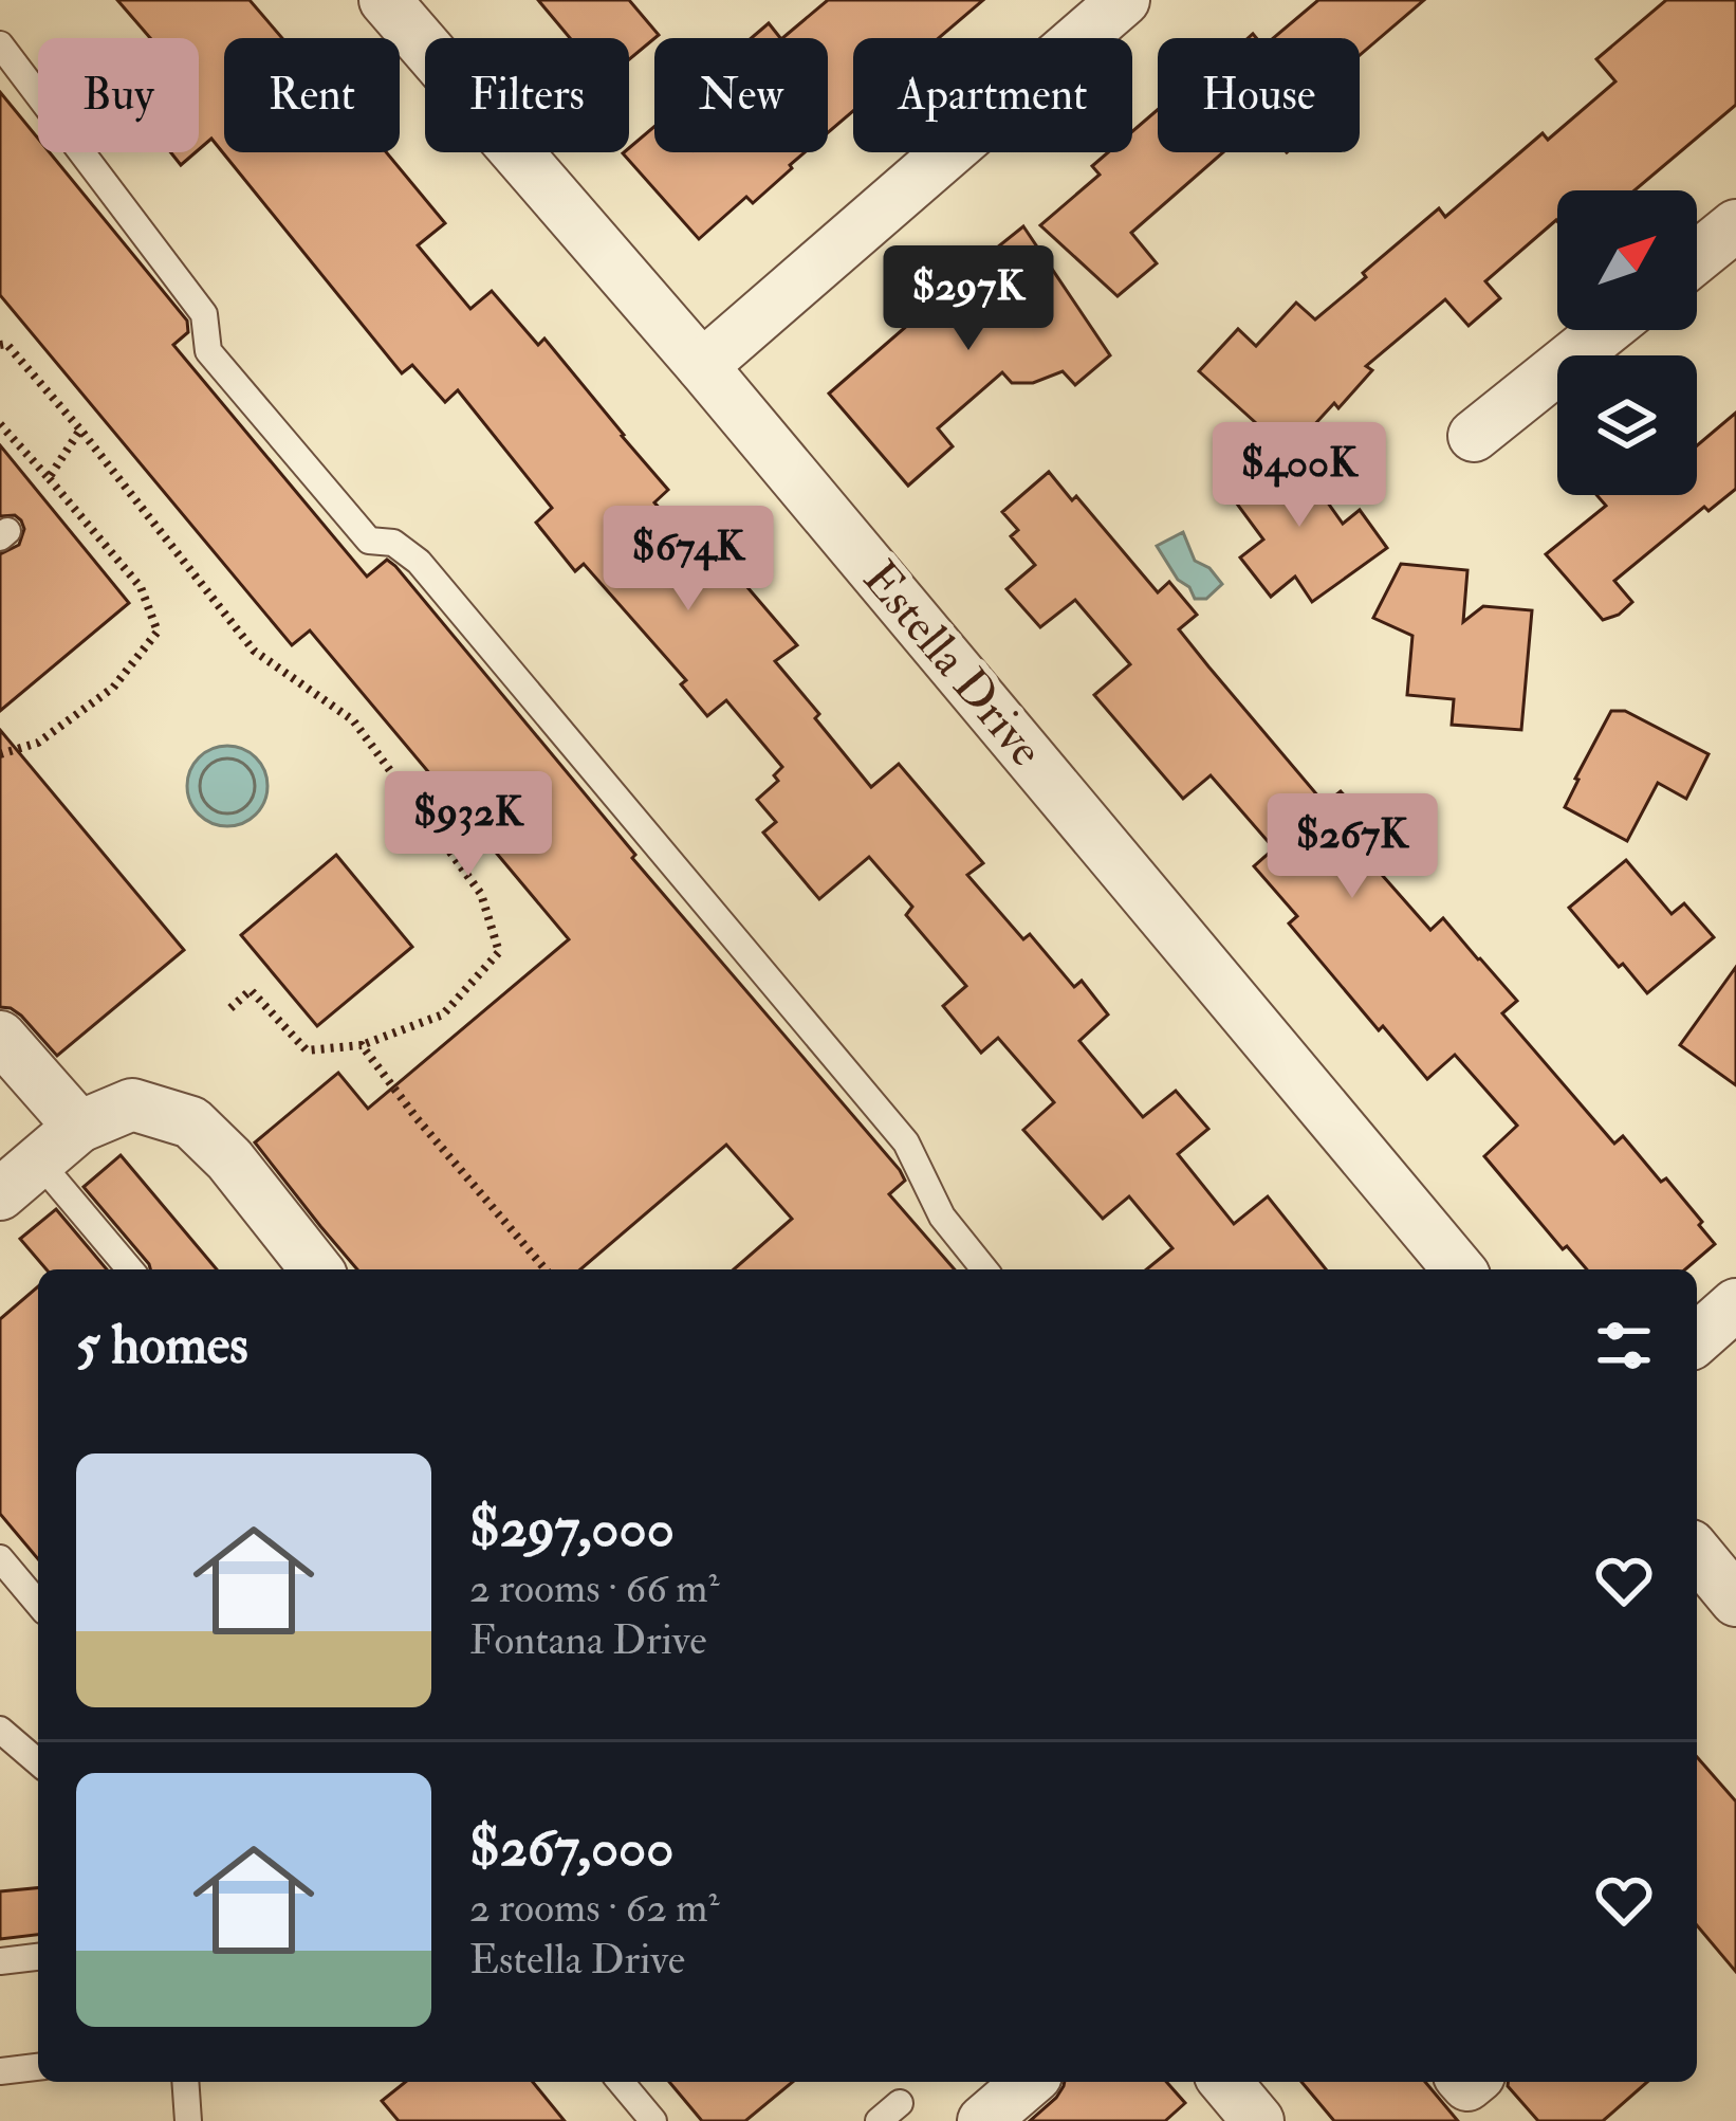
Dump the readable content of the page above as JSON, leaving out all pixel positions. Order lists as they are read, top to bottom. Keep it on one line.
{"streets":{"street":["Estella Drive"]},"north":"top right","page":{"chip":["Buy","Rent","Filters","New","Apartment","House"],"price":["$297K","$400K","$674K","$932K","$267K"],"heading":"5 homes","list":[{"name":"$297,000","note":"2 rooms · 66 m² · Fontana Drive"},{"name":"$267,000","note":"2 rooms · 62 m² · Estella Drive"}]}}
